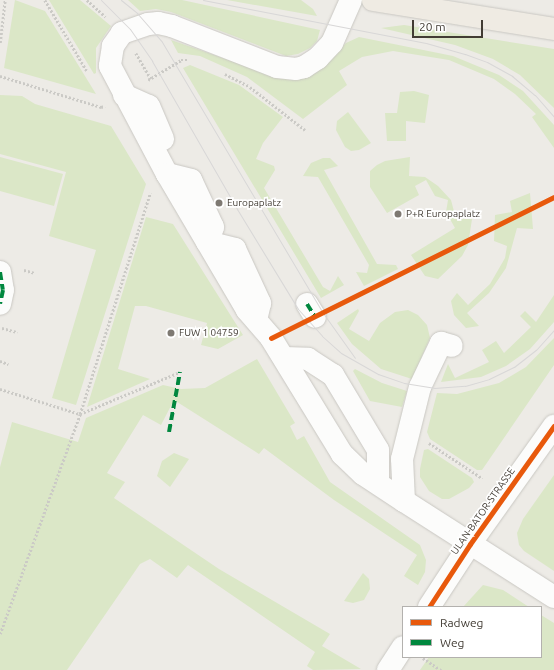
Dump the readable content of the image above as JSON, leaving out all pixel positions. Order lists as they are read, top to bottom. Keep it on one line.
{"streets":{"street":["ULAN-BATOR-STRASSE"]},"places":["Europaplatz","P+R Europaplatz","FUW 1 04759"],"legend":["Radweg","Weg"],"scale_bar":"20 m"}
